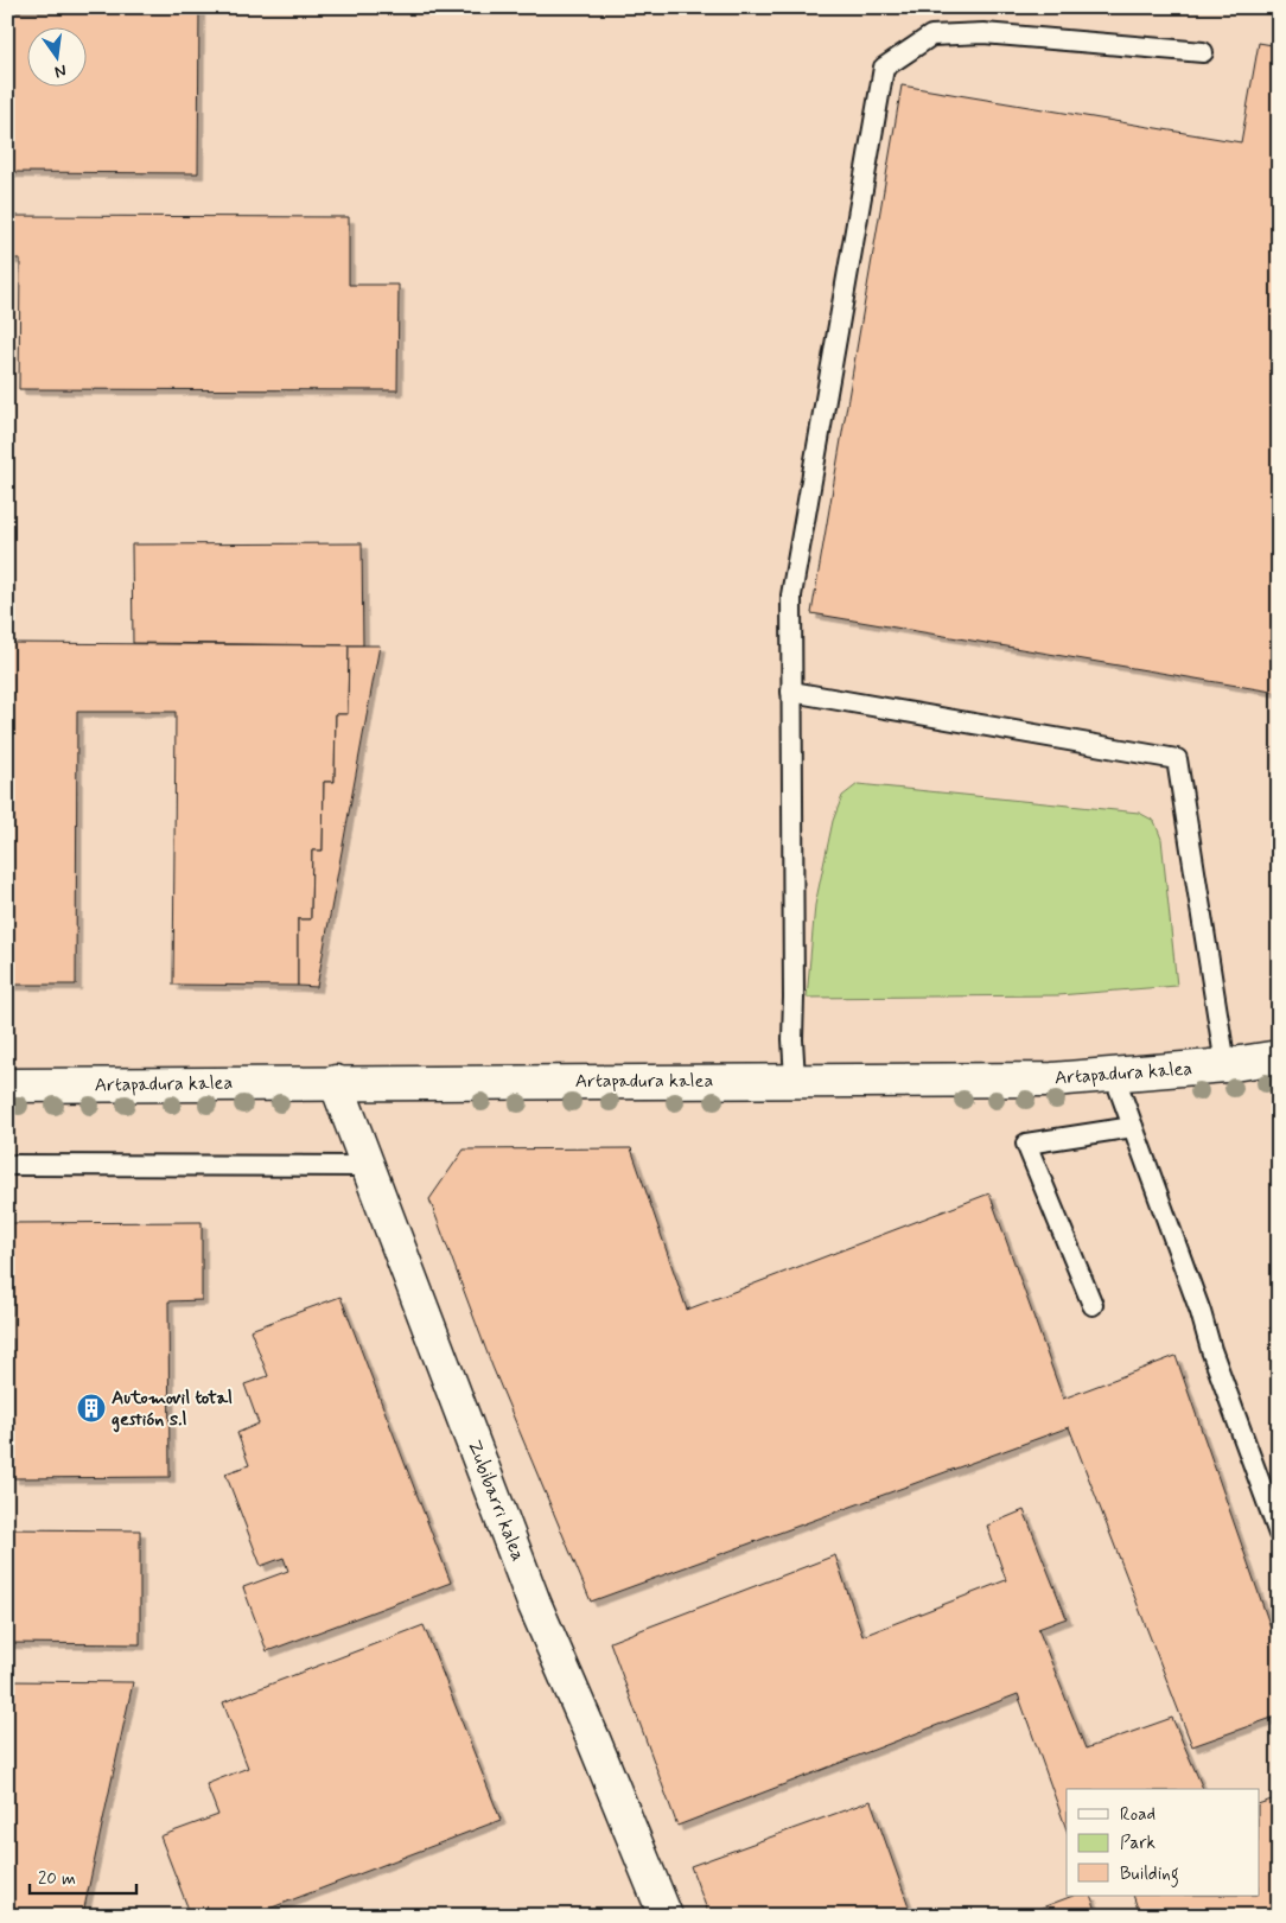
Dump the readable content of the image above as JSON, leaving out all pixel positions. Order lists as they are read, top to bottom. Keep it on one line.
{"streets":{"street":["Artapadura kalea","Zubibarri kalea"]},"crossings":[["Artapadura kalea","Zubibarri kalea"]],"places":{"building":["Automovil total gestión s.l"]},"legend":["Road","Park","Building"],"scale_bar":"20 m","north":"bottom"}
